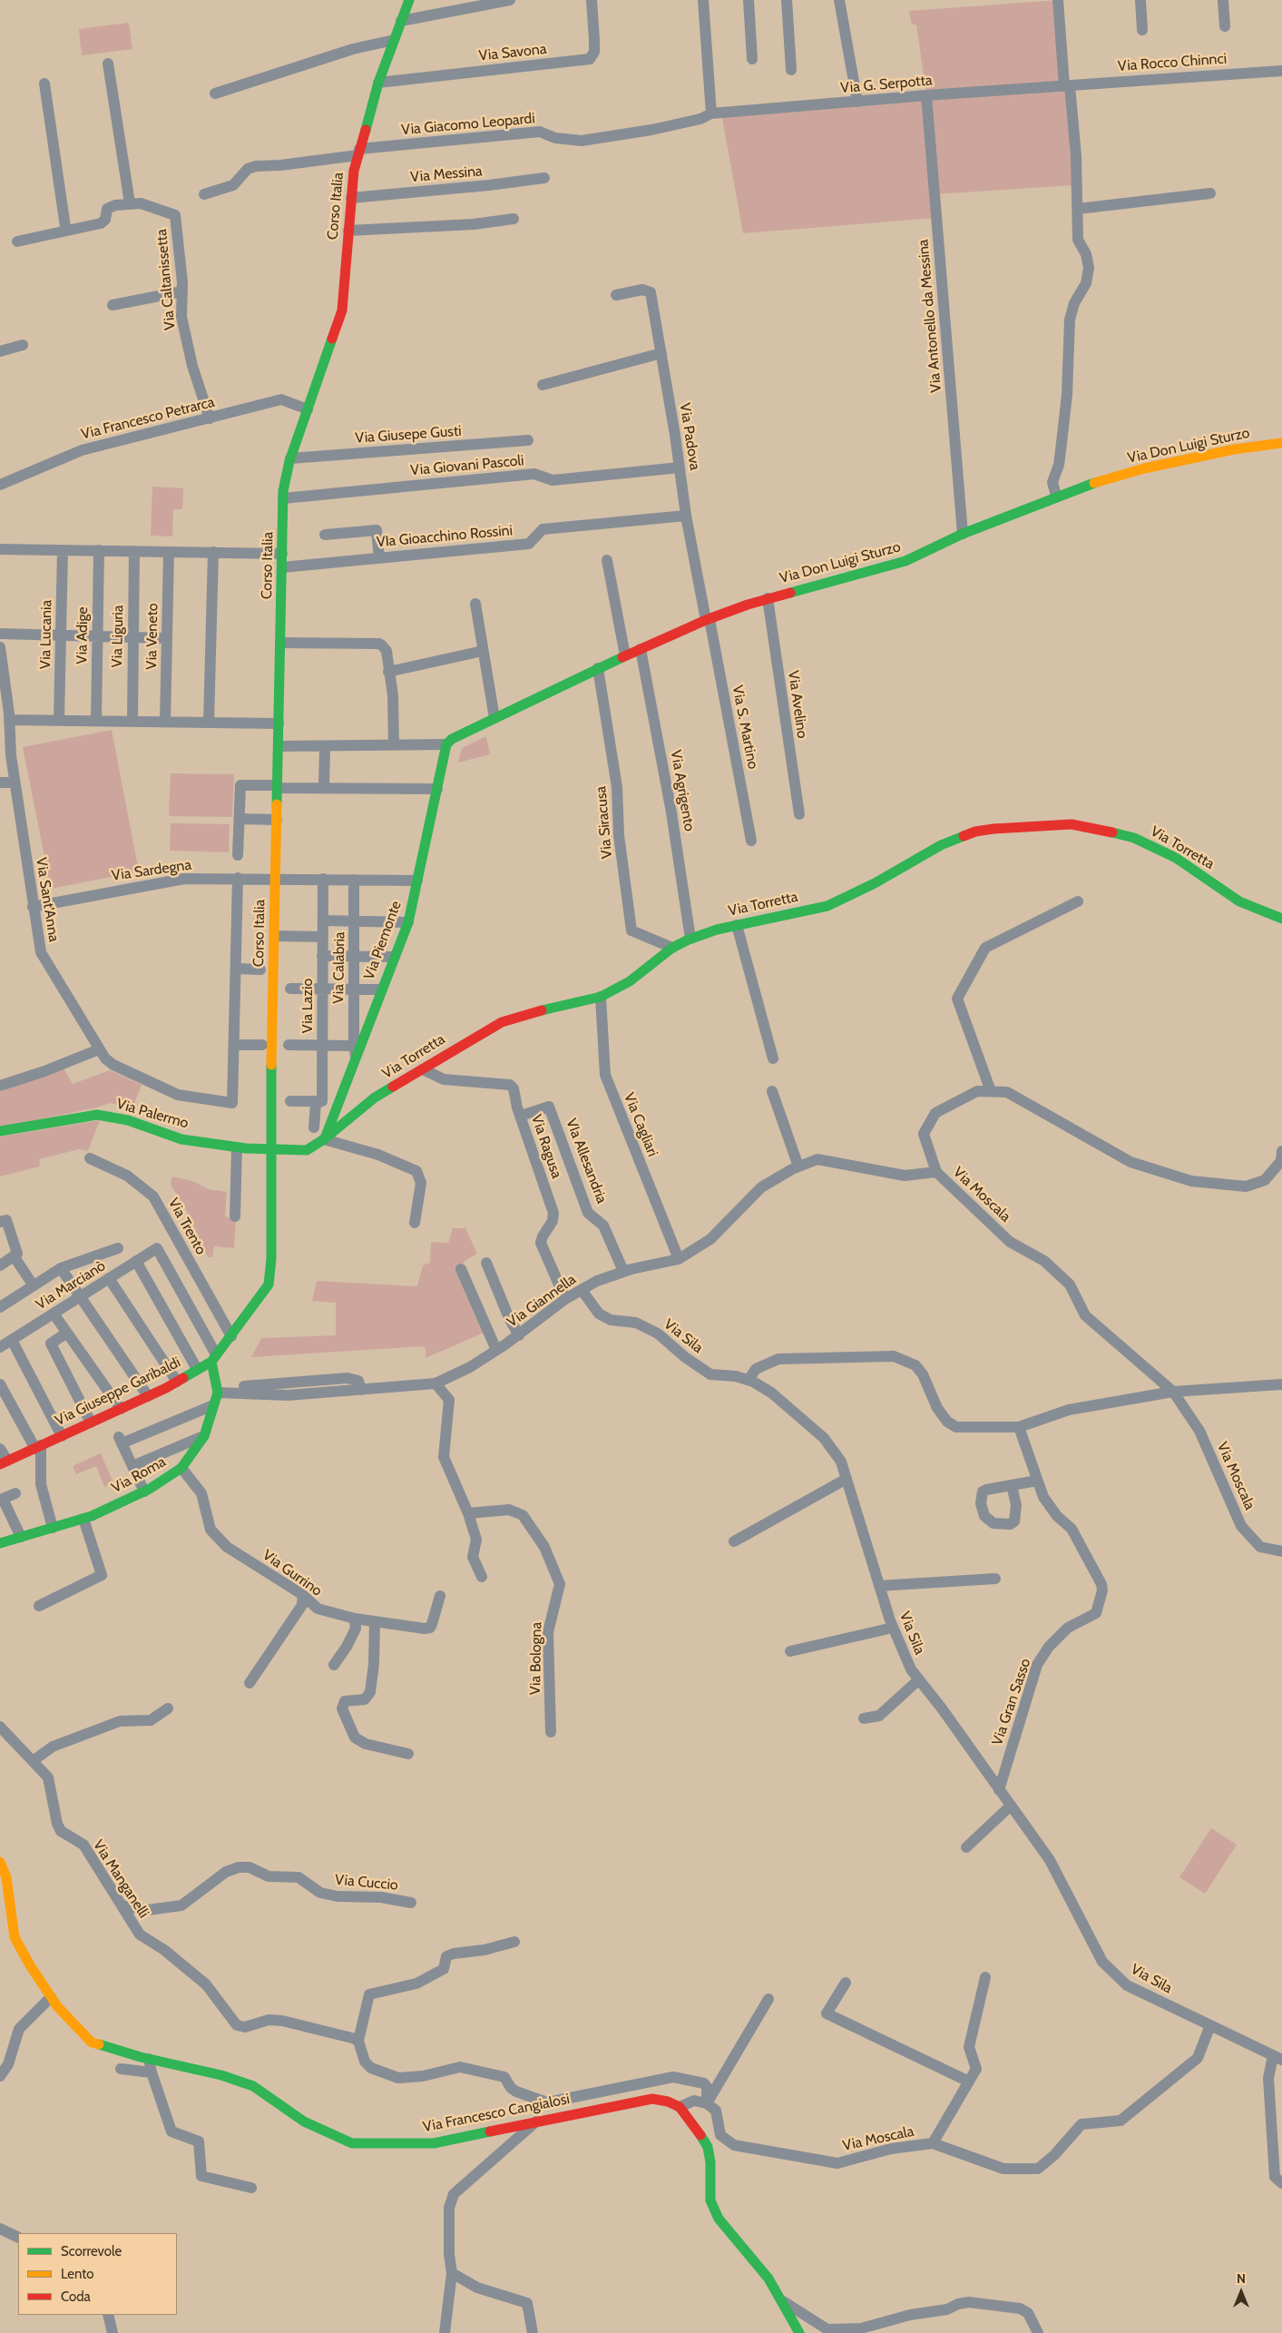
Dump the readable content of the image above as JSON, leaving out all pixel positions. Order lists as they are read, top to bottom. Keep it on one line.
{"streets":{"street":["Via Savona","Via Rocco Chinnci","Via G. Serpotta","Via Giacomo Leopardi","Via Messina","Corso Italia","Via Caltanissetta","Via Antonello da Messina","Via Francesco Petrarca","Via Giusepe Gusti","Via Padova","Via Don Luigi Sturzo","Via Giovani Pascoli","VIa Gioacchino Rossini","Via Lucania","Via Adige","Via Liguria","Via Veneto","Via Avelino","Via S. Martino","Via Agrigento","Via Siracusa","Via Torretta","Via Sardegna","Via Sant'Anna","Via Piemonte","Via Calabria","Via Lazio","Via Palermo","Via Cagliari","Via Ragusa","VIa Allesandria","Via Moscala","Via Trento","Via Marcianò","Via Giannella","Via Sila","Via Giuseppe Garibaldi","Via Roma","Via Gurrino","Via Bologna","Via Gran Sasso","Via Manganelli","Via Cuccio","Via Francesco Cangialosi"]},"crossings":[["Via Savona","Corso Italia"],["Via Rocco Chinnci","Via G. Serpotta"],["Via G. Serpotta","Via Giacomo Leopardi"],["Via G. Serpotta","Via Antonello da Messina"],["Via Giacomo Leopardi","Corso Italia"],["Via Messina","Corso Italia"],["Corso Italia","Via Francesco Petrarca"],["Corso Italia","Via Giusepe Gusti"],["Corso Italia","Via Giovani Pascoli"],["Corso Italia","VIa Gioacchino Rossini"],["Corso Italia","Via Torretta"],["Corso Italia","Via Sardegna"],["Corso Italia","Via Palermo"],["Corso Italia","Via Giuseppe Garibaldi"],["Via Caltanissetta","Via Francesco Petrarca"],["Via Antonello da Messina","Via Don Luigi Sturzo"],["Via Padova","Via Don Luigi Sturzo"],["Via Padova","Via Giovani Pascoli"],["Via Padova","VIa Gioacchino Rossini"],["Via Padova","Via S. Martino"],["Via Don Luigi Sturzo","Via Avelino"],["Via Don Luigi Sturzo","Via S. Martino"],["Via Don Luigi Sturzo","Via Agrigento"],["Via Don Luigi Sturzo","Via Siracusa"],["Via Don Luigi Sturzo","Via Piemonte"],["Via Agrigento","Via Torretta"],["Via Siracusa","Via Torretta"],["Via Torretta","Via Piemonte"],["Via Torretta","Via Palermo"],["Via Torretta","Via Cagliari"],["Via Torretta","Via Ragusa"],["Via Torretta","Via Giuseppe Garibaldi"],["Via Sardegna","Via Sant'Anna"],["Via Sardegna","Via Piemonte"],["Via Sardegna","Via Calabria"],["Via Sardegna","Via Lazio"],["Via Piemonte","Via Calabria"],["Via Palermo","Via Giuseppe Garibaldi"],["Via Cagliari","Via Giannella"],["Via Ragusa","VIa Allesandria"],["Via Ragusa","Via Giannella"],["VIa Allesandria","Via Giannella"],["Via Moscala","Via Giannella"],["Via Moscala","Via Sila"],["Via Trento","Via Giuseppe Garibaldi"],["Via Marcianò","Via Giuseppe Garibaldi"],["Via Giannella","Via Sila"],["Via Giannella","Via Roma"],["Via Sila","Via Gran Sasso"],["Via Roma","Via Gurrino"],["Via Manganelli","Via Cuccio"]],"legend":["Scorrevole","Lento","Coda"],"north":"top"}
